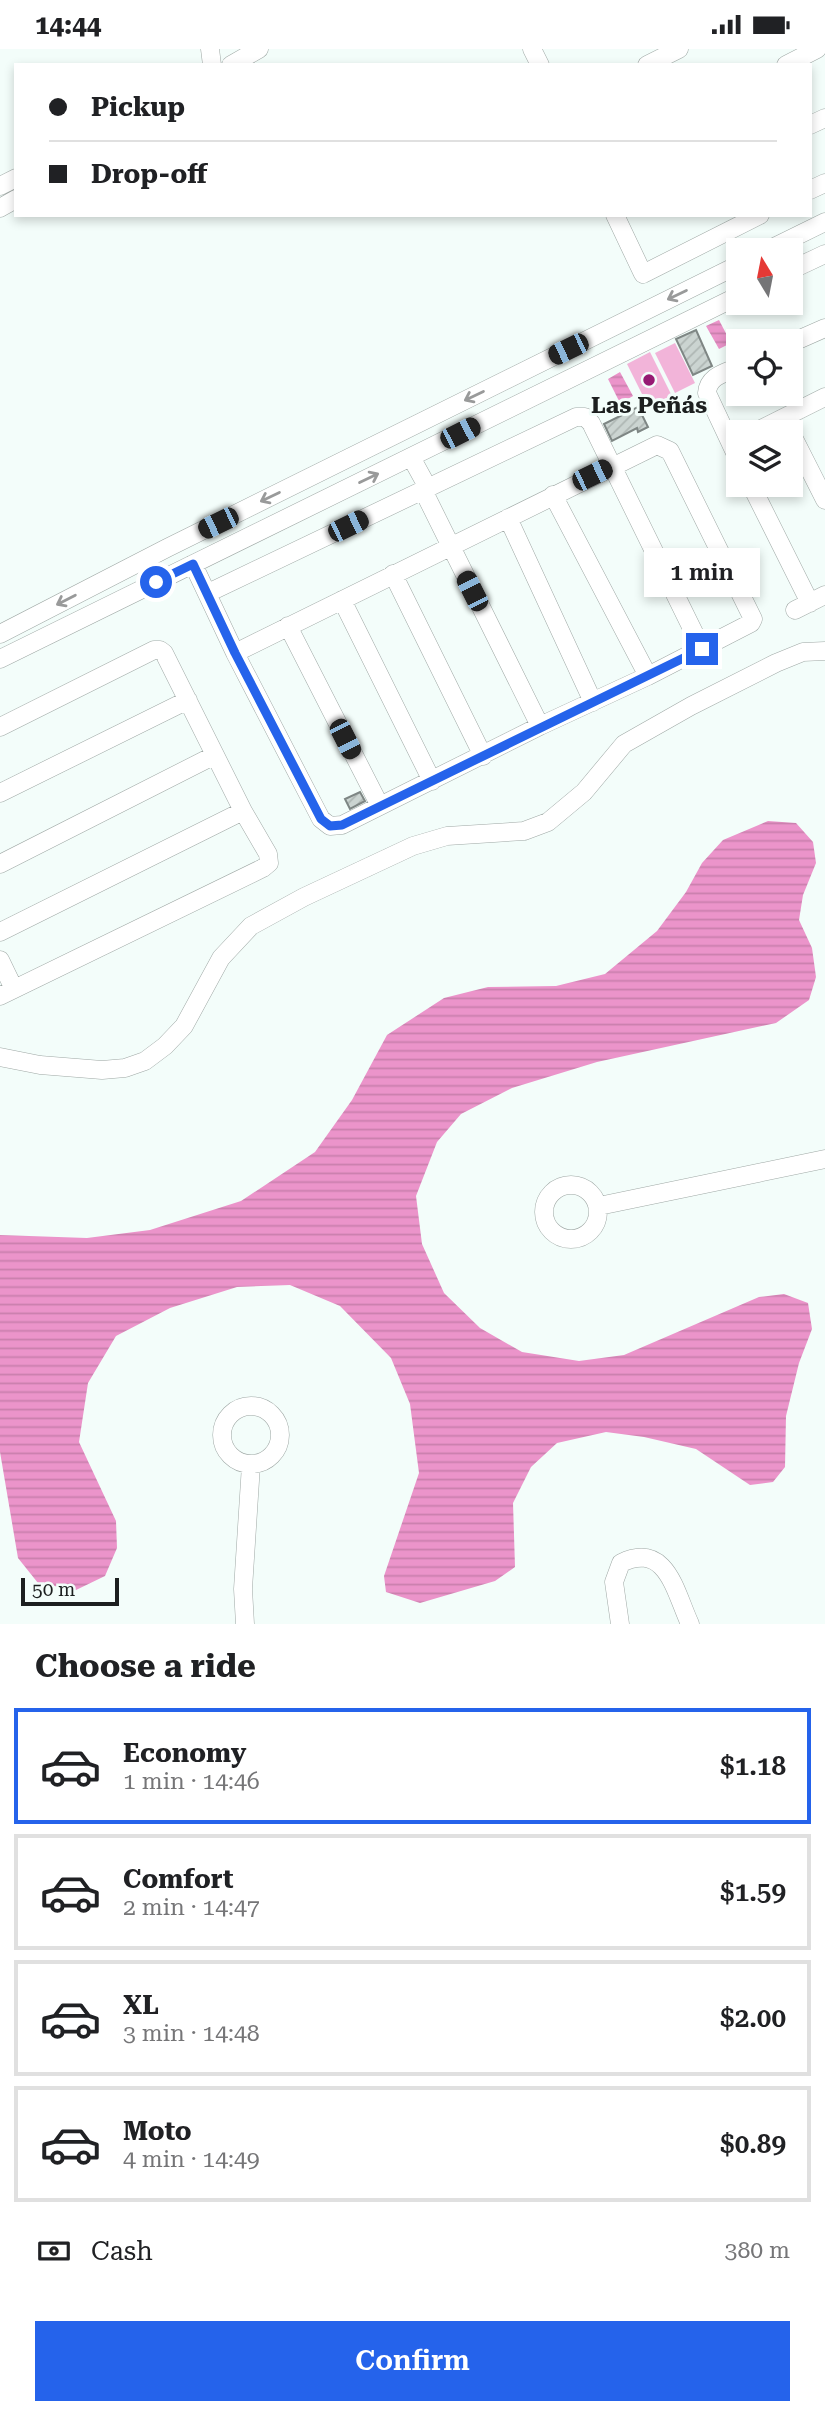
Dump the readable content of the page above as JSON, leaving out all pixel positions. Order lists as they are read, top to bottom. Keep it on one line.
{"places":["Las Peñás"],"scale_bar":"50 m","north":"top","page":{"status":"14:44","banner":["Pickup","Drop-off"],"bubble":"1 min","scale":"50 m","heading":"Choose a ride","list":[{"name":"Economy","note":"1 min · 14:46","value":"$1.18"},{"name":"Comfort","note":"2 min · 14:47","value":"$1.59"},{"name":"XL","note":"3 min · 14:48","value":"$2.00"},{"name":"Moto","note":"4 min · 14:49","value":"$0.89"}],"pay":["Cash","380 m"],"buttons":"Confirm"}}
